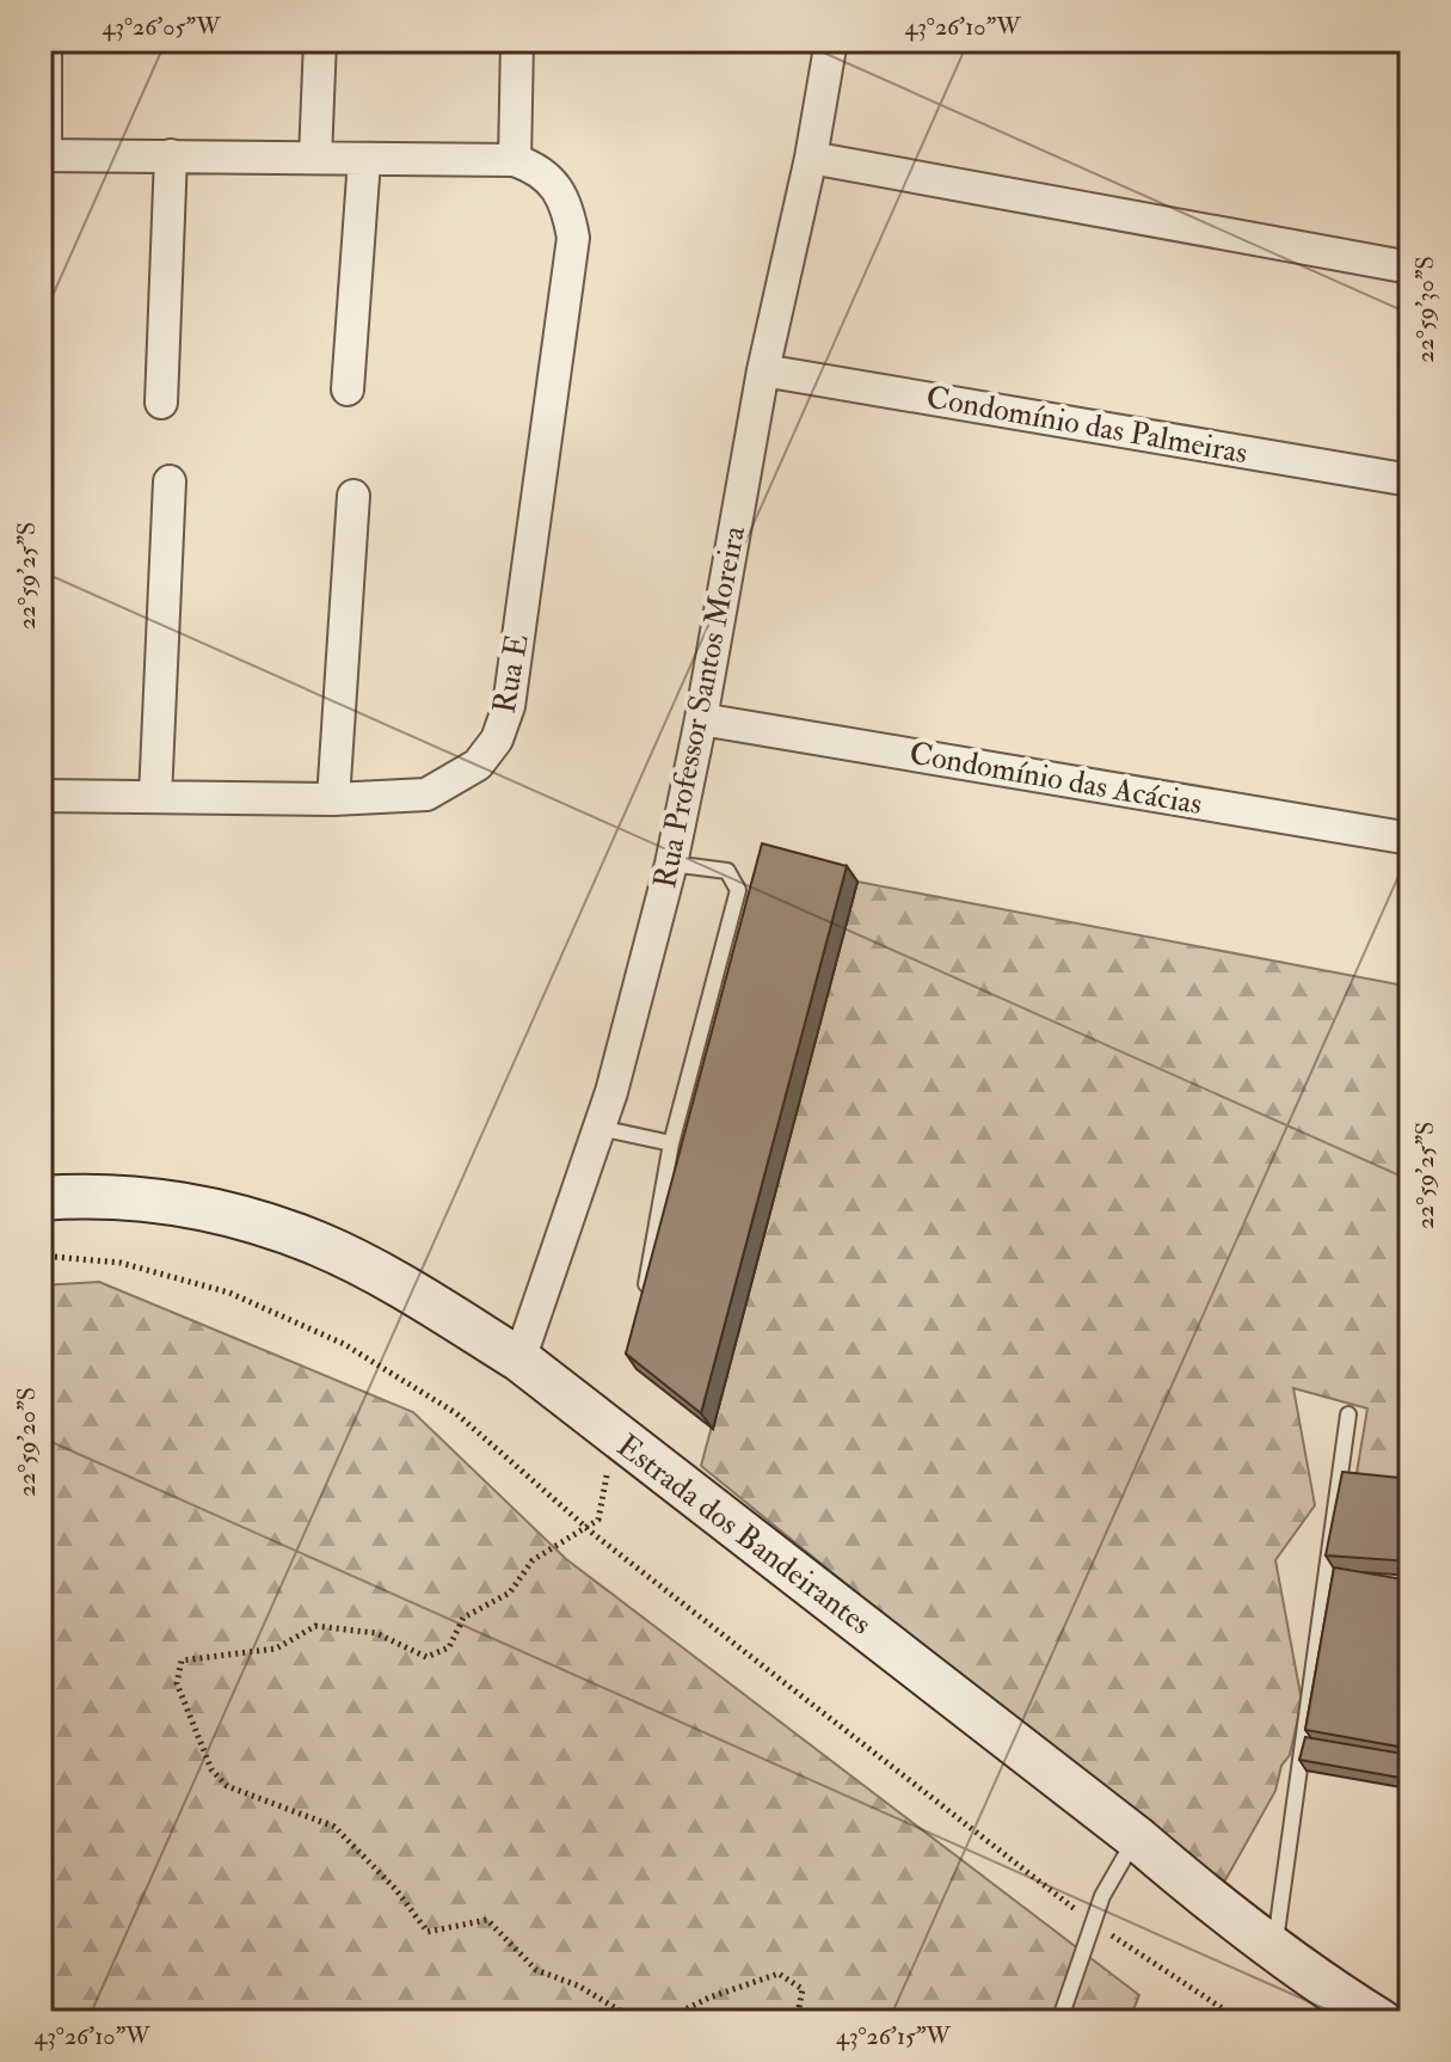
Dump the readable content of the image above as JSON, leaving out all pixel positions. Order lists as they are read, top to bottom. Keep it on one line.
{"streets":{"main road":["Estrada dos Bandeirantes"],"street":["Condomínio das Palmeiras","Rua E","Rua Professor Santos Moreira","Condomínio das Acácias"]},"crossings":[["Condomínio das Palmeiras","Rua Professor Santos Moreira"],["Rua Professor Santos Moreira","Condomínio das Acácias"],["Rua Professor Santos Moreira","Estrada dos Bandeirantes"]],"coordinates":["43°26'05\"W","43°26'10\"W","22°59'30\"S","22°59'25\"S","22°59'20\"S","43°26'15\"W"]}
